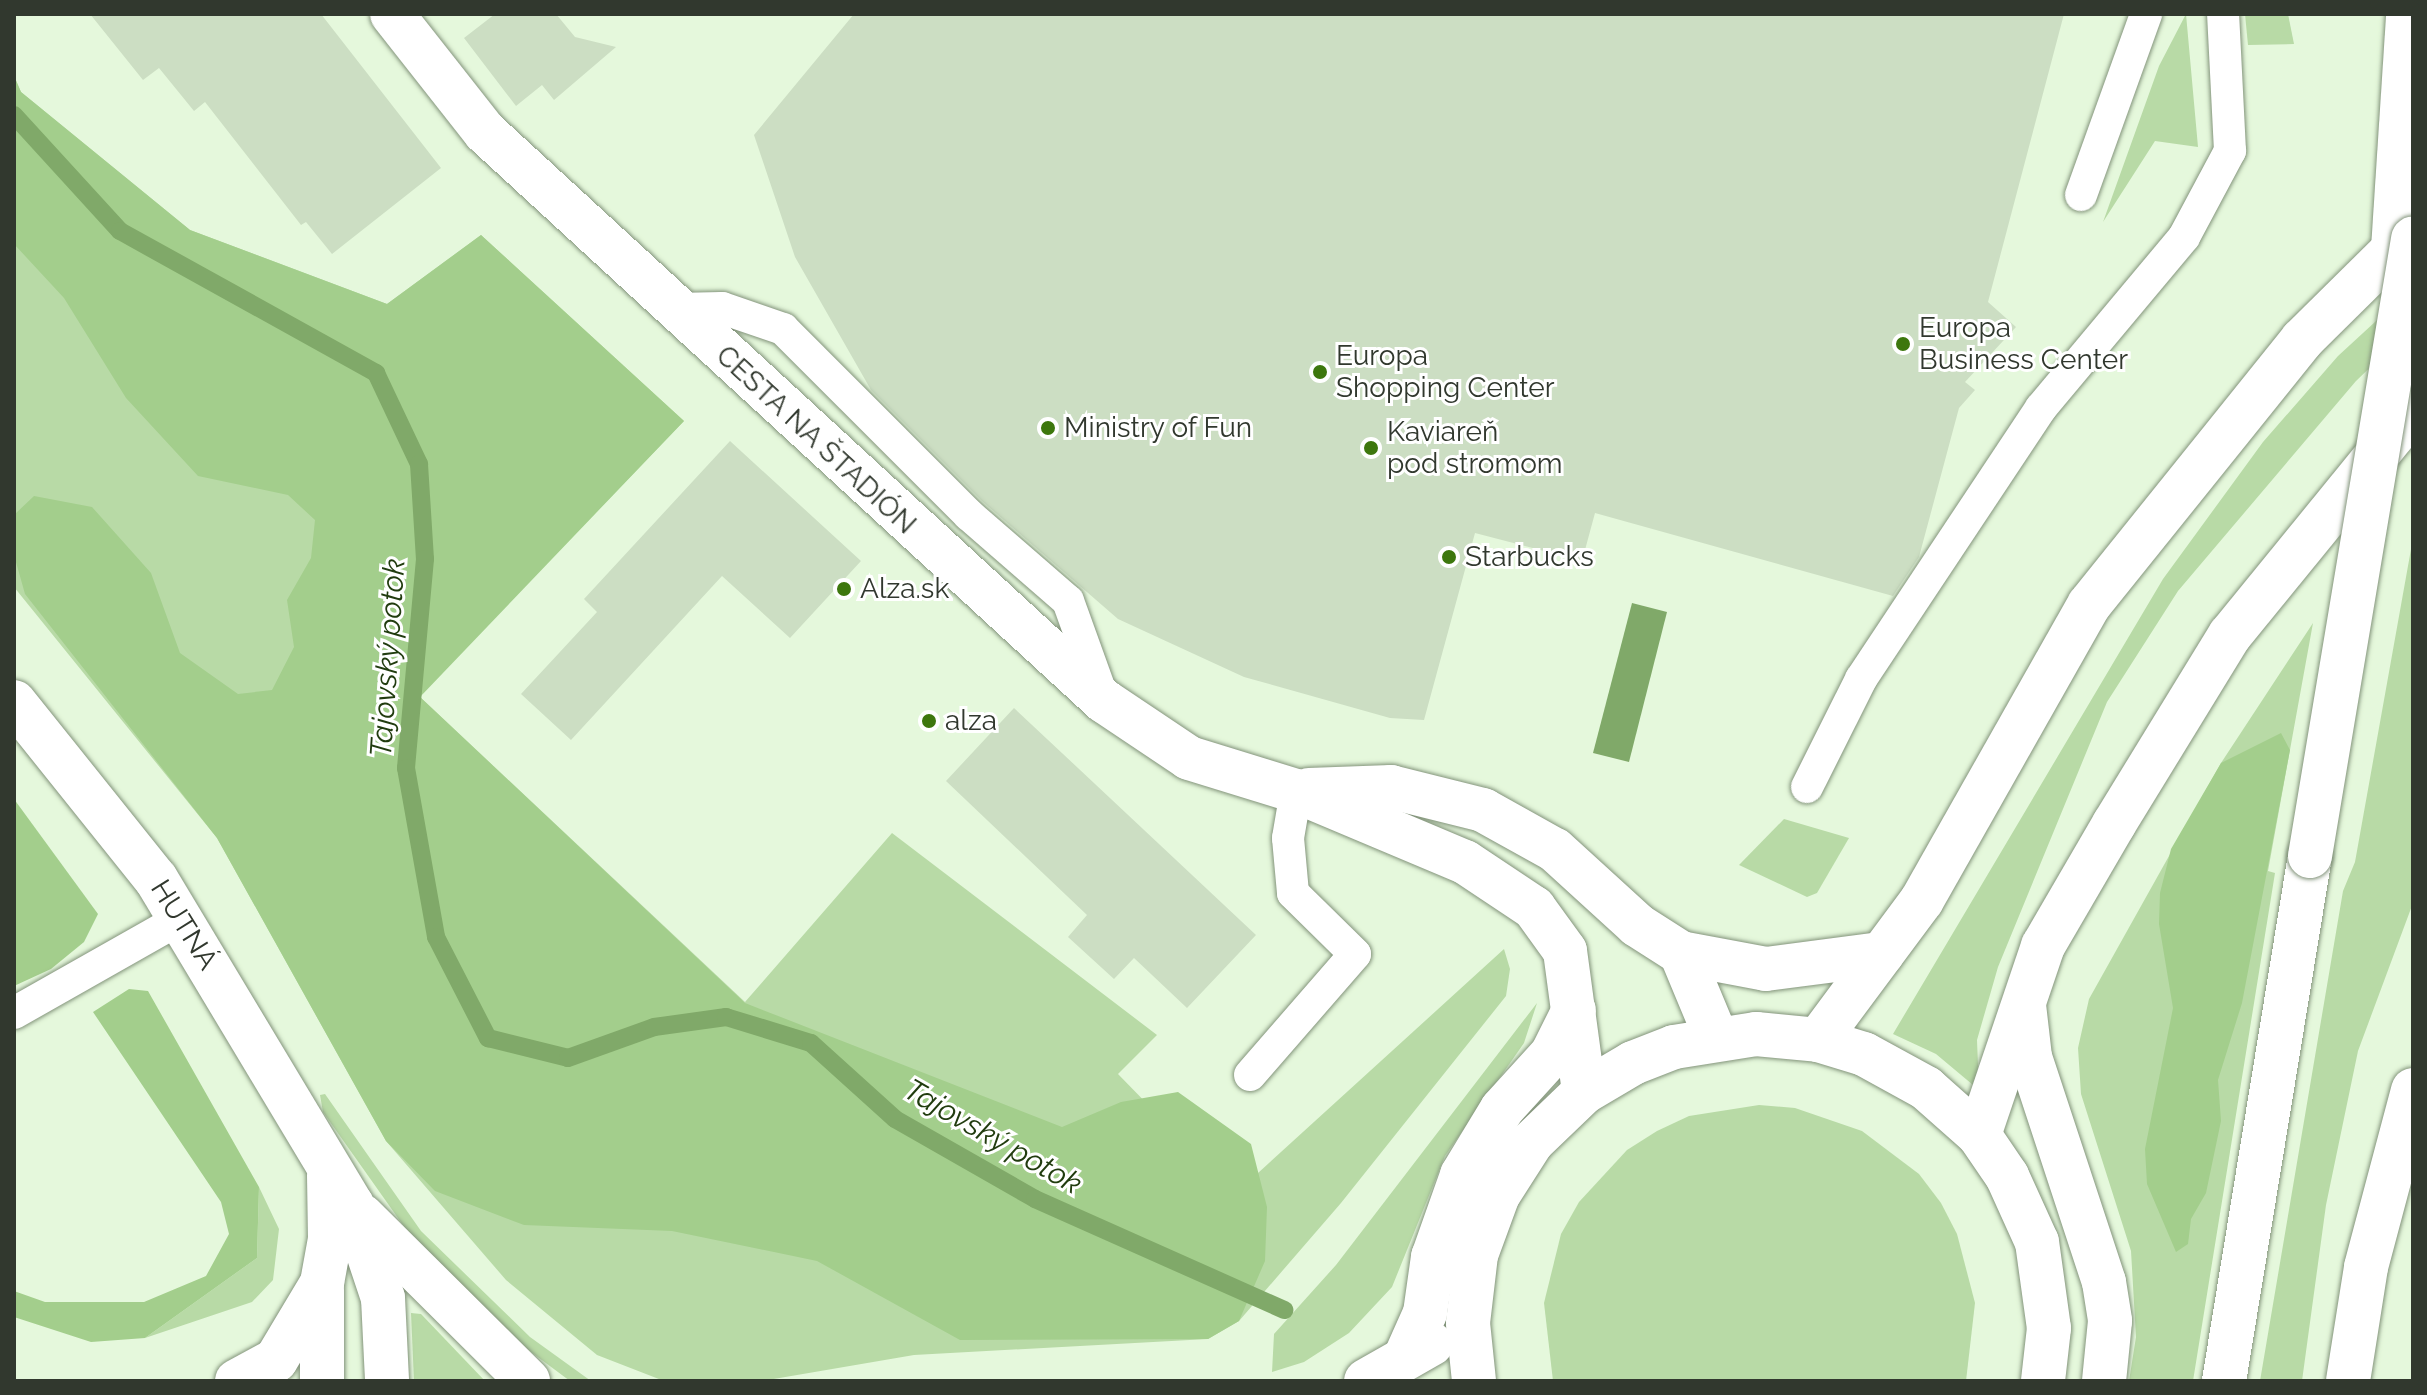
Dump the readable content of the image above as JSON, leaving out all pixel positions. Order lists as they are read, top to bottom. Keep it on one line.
{"streets":{"main road":["CESTA NA ŠTADIÓN","HUTNÁ"]},"water":["Tajovský potok"],"places":["Europa Business Center","Europa Shopping Center","Ministry of Fun","Kaviareň pod stromom","Starbucks","Alza.sk","alza"]}
